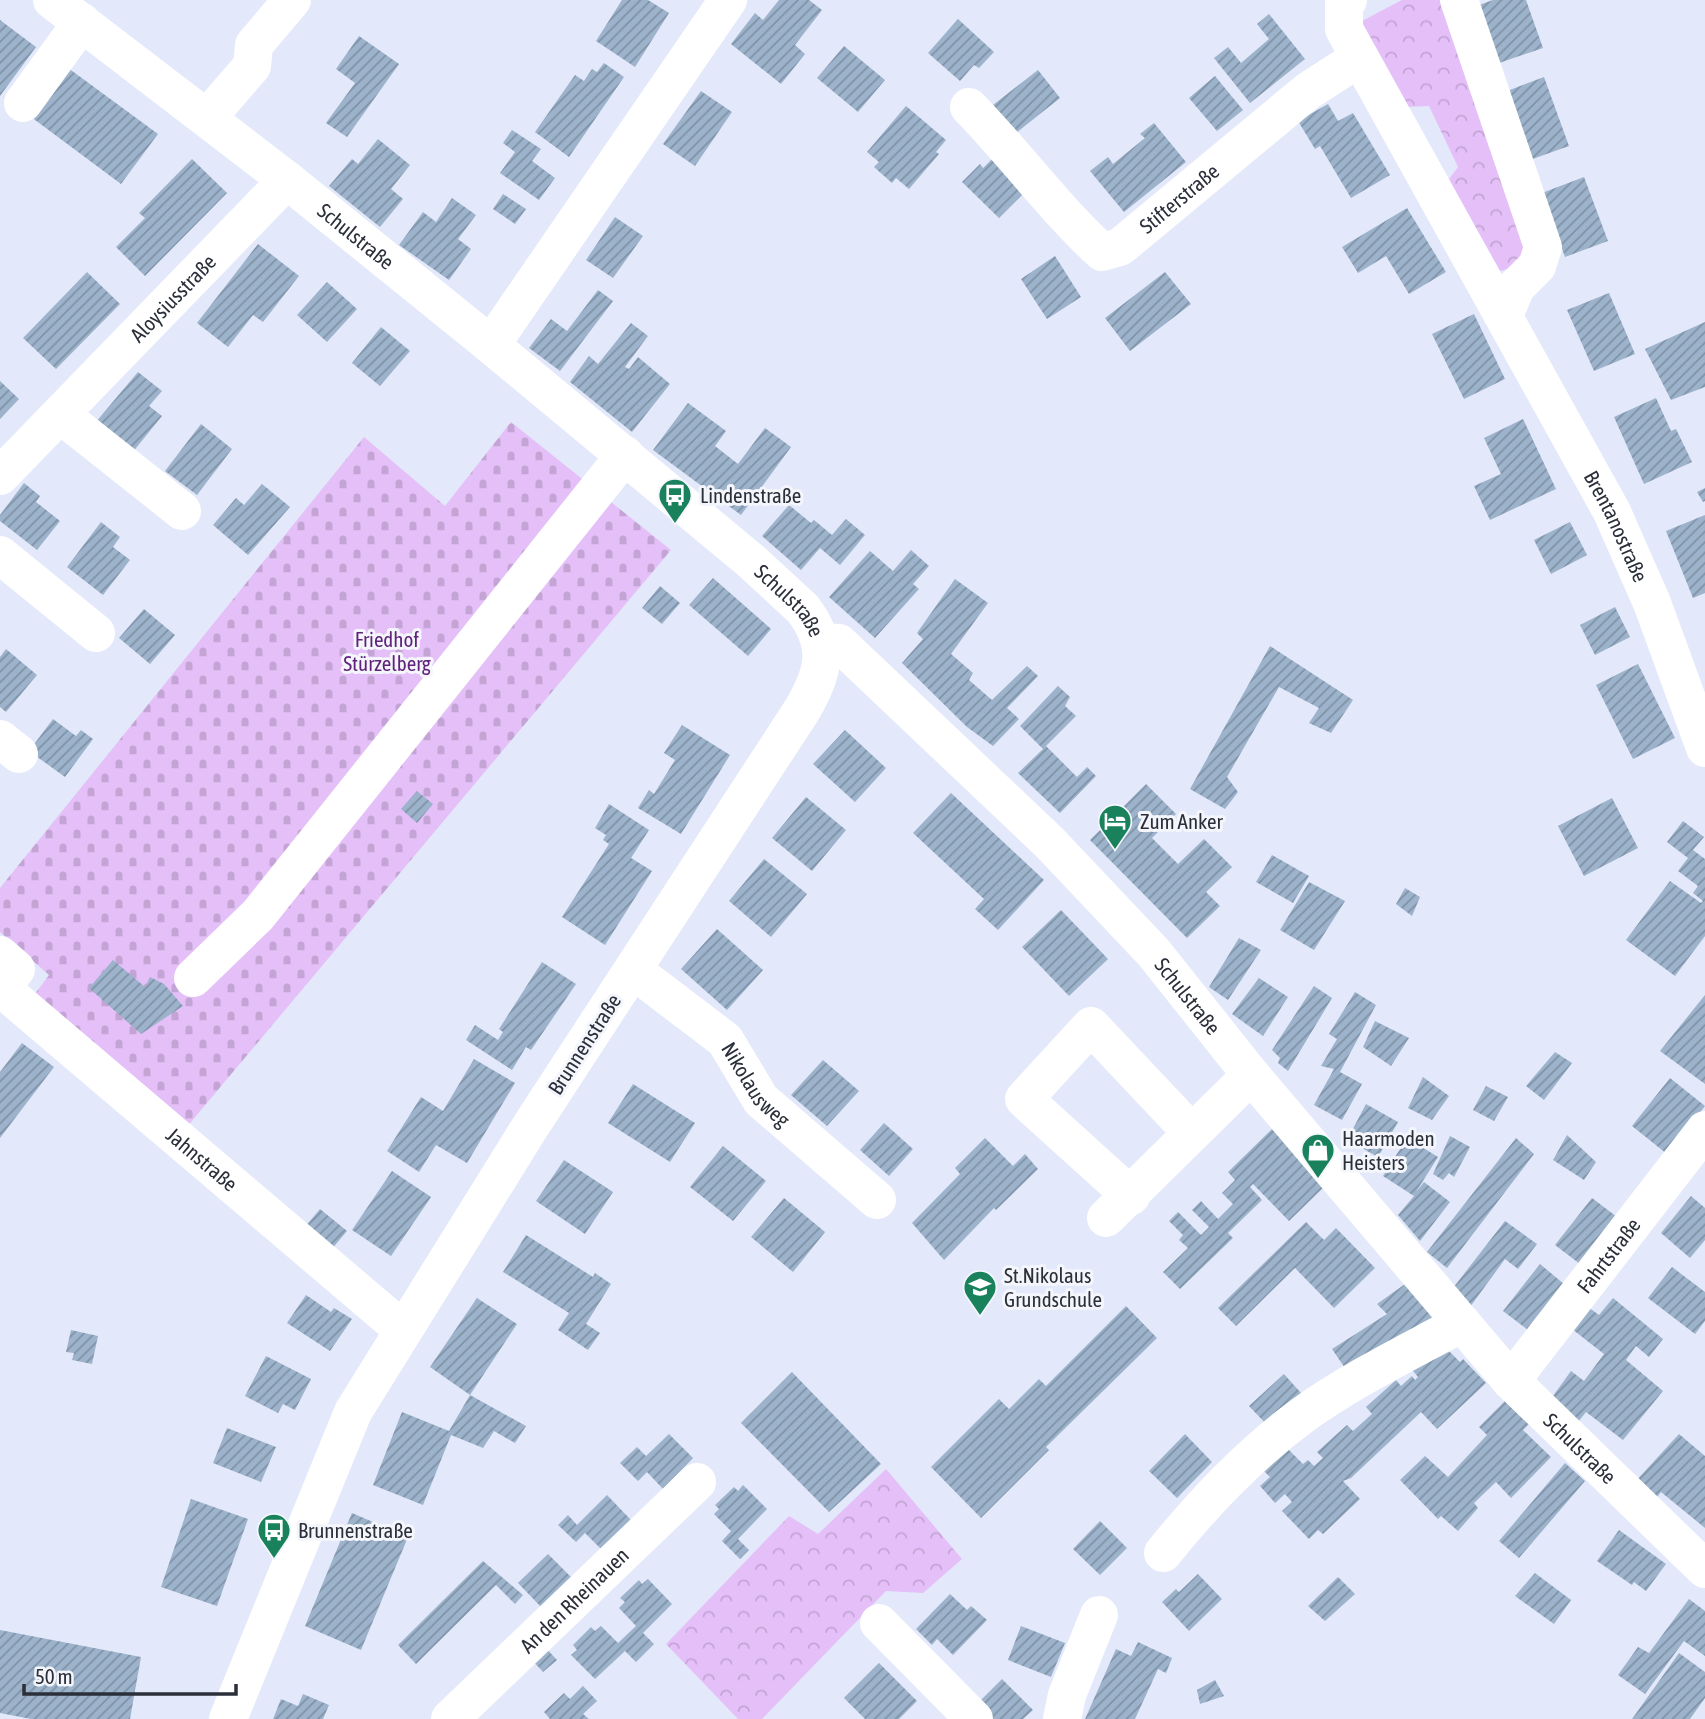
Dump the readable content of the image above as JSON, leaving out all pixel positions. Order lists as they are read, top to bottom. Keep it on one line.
{"streets":{"street":["Stifterstraße","Schulstraße","Aloysiusstraße","Brentanostraße","Brunnenstraße","Nikolausweg","Jahnstraße","Fahrtstraße","An den Rheinauen"]},"crossings":[["Stifterstraße","Brentanostraße"],["Schulstraße","Aloysiusstraße"],["Schulstraße","Brunnenstraße"],["Schulstraße","Fahrtstraße"],["Brunnenstraße","Nikolausweg"],["Brunnenstraße","Jahnstraße"]],"parks":["Friedhof Stürzelberg"],"places":{"bus stop":["Lindenstraße","Brunnenstraße"],"hotel":["Zum Anker"],"shop":["Haarmoden Heisters"],"school or university":["St.Nikolaus Grundschule"]},"scale_bar":"50 m"}
